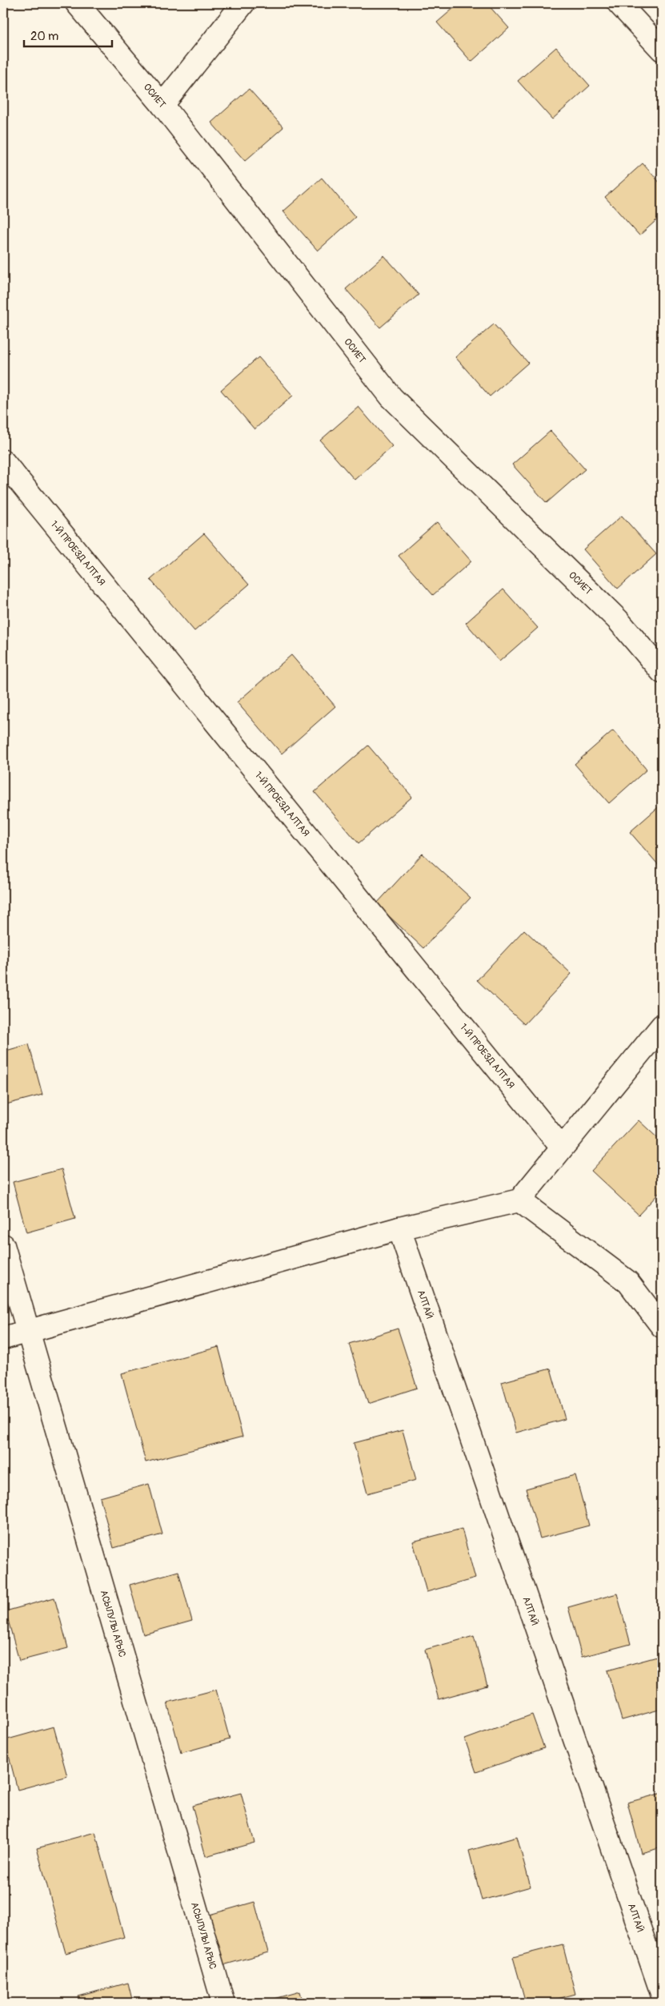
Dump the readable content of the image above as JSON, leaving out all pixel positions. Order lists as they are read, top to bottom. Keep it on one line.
{"streets":{"street":["ОСИЕТ","1-Й ПРОЕЗД АЛТАЯ","АЛТАЙ","АСЫЛУЛЫ АРЫС"]},"scale_bar":"20 m"}
